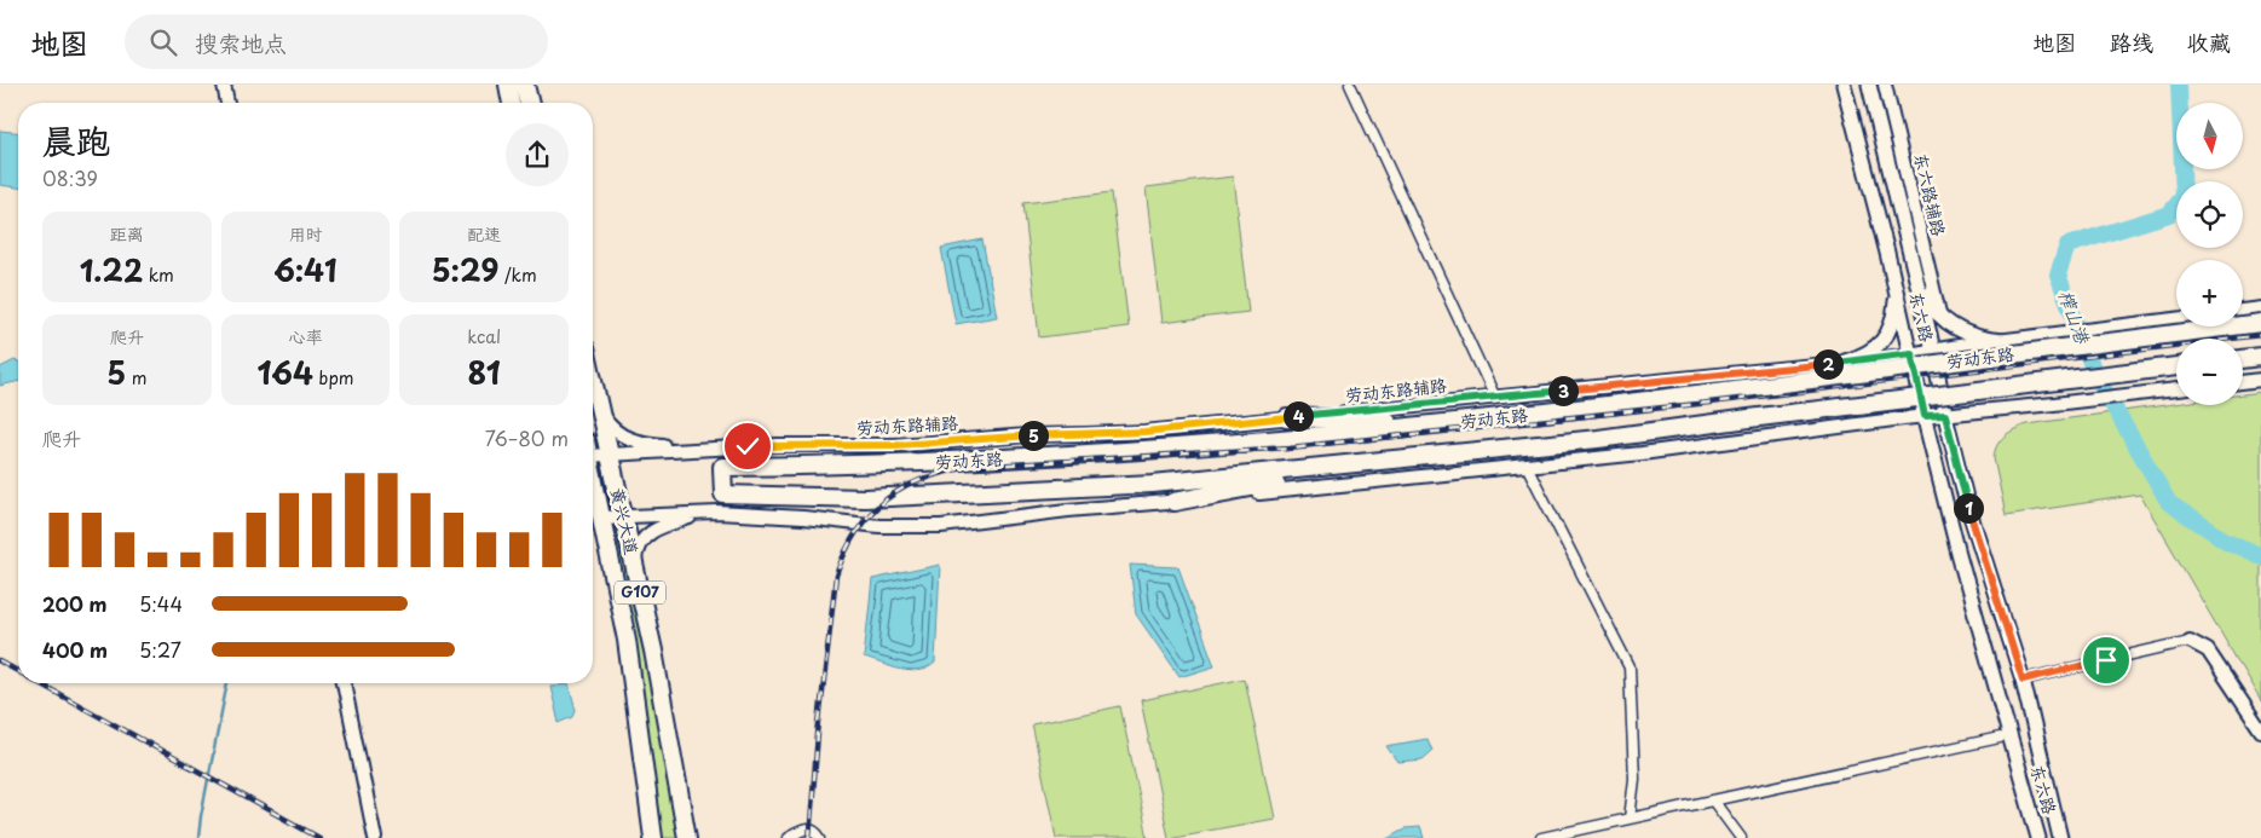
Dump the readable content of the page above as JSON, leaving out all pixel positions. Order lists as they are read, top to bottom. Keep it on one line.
{"streets":{"highway":["劳动东路","黄兴大道","G107"],"main road":["东六路辅路","东六路","劳动东路辅路"]},"crossings":[["东六路","劳动东路辅路"],["劳动东路辅路","黄兴大道"]],"water":["榨山港"],"north":"bottom","page":{"header":"地图","search":"搜索地点","nav":["地图","路线","收藏"],"map_buttons":["+","−"],"heading":["晨跑","08:39"],"stats":[["距离","1.22 km"],["用时","6:41"],["配速","5:29 /km"],["爬升","5 m"],["心率","164 bpm"],["kcal","81"]],"pins":["2","3","4","5","1"],"chart":["爬升","76–80 m"],"list":[{"name":"200 m","note":"5:44"},{"name":"400 m","note":"5:27"}]}}
